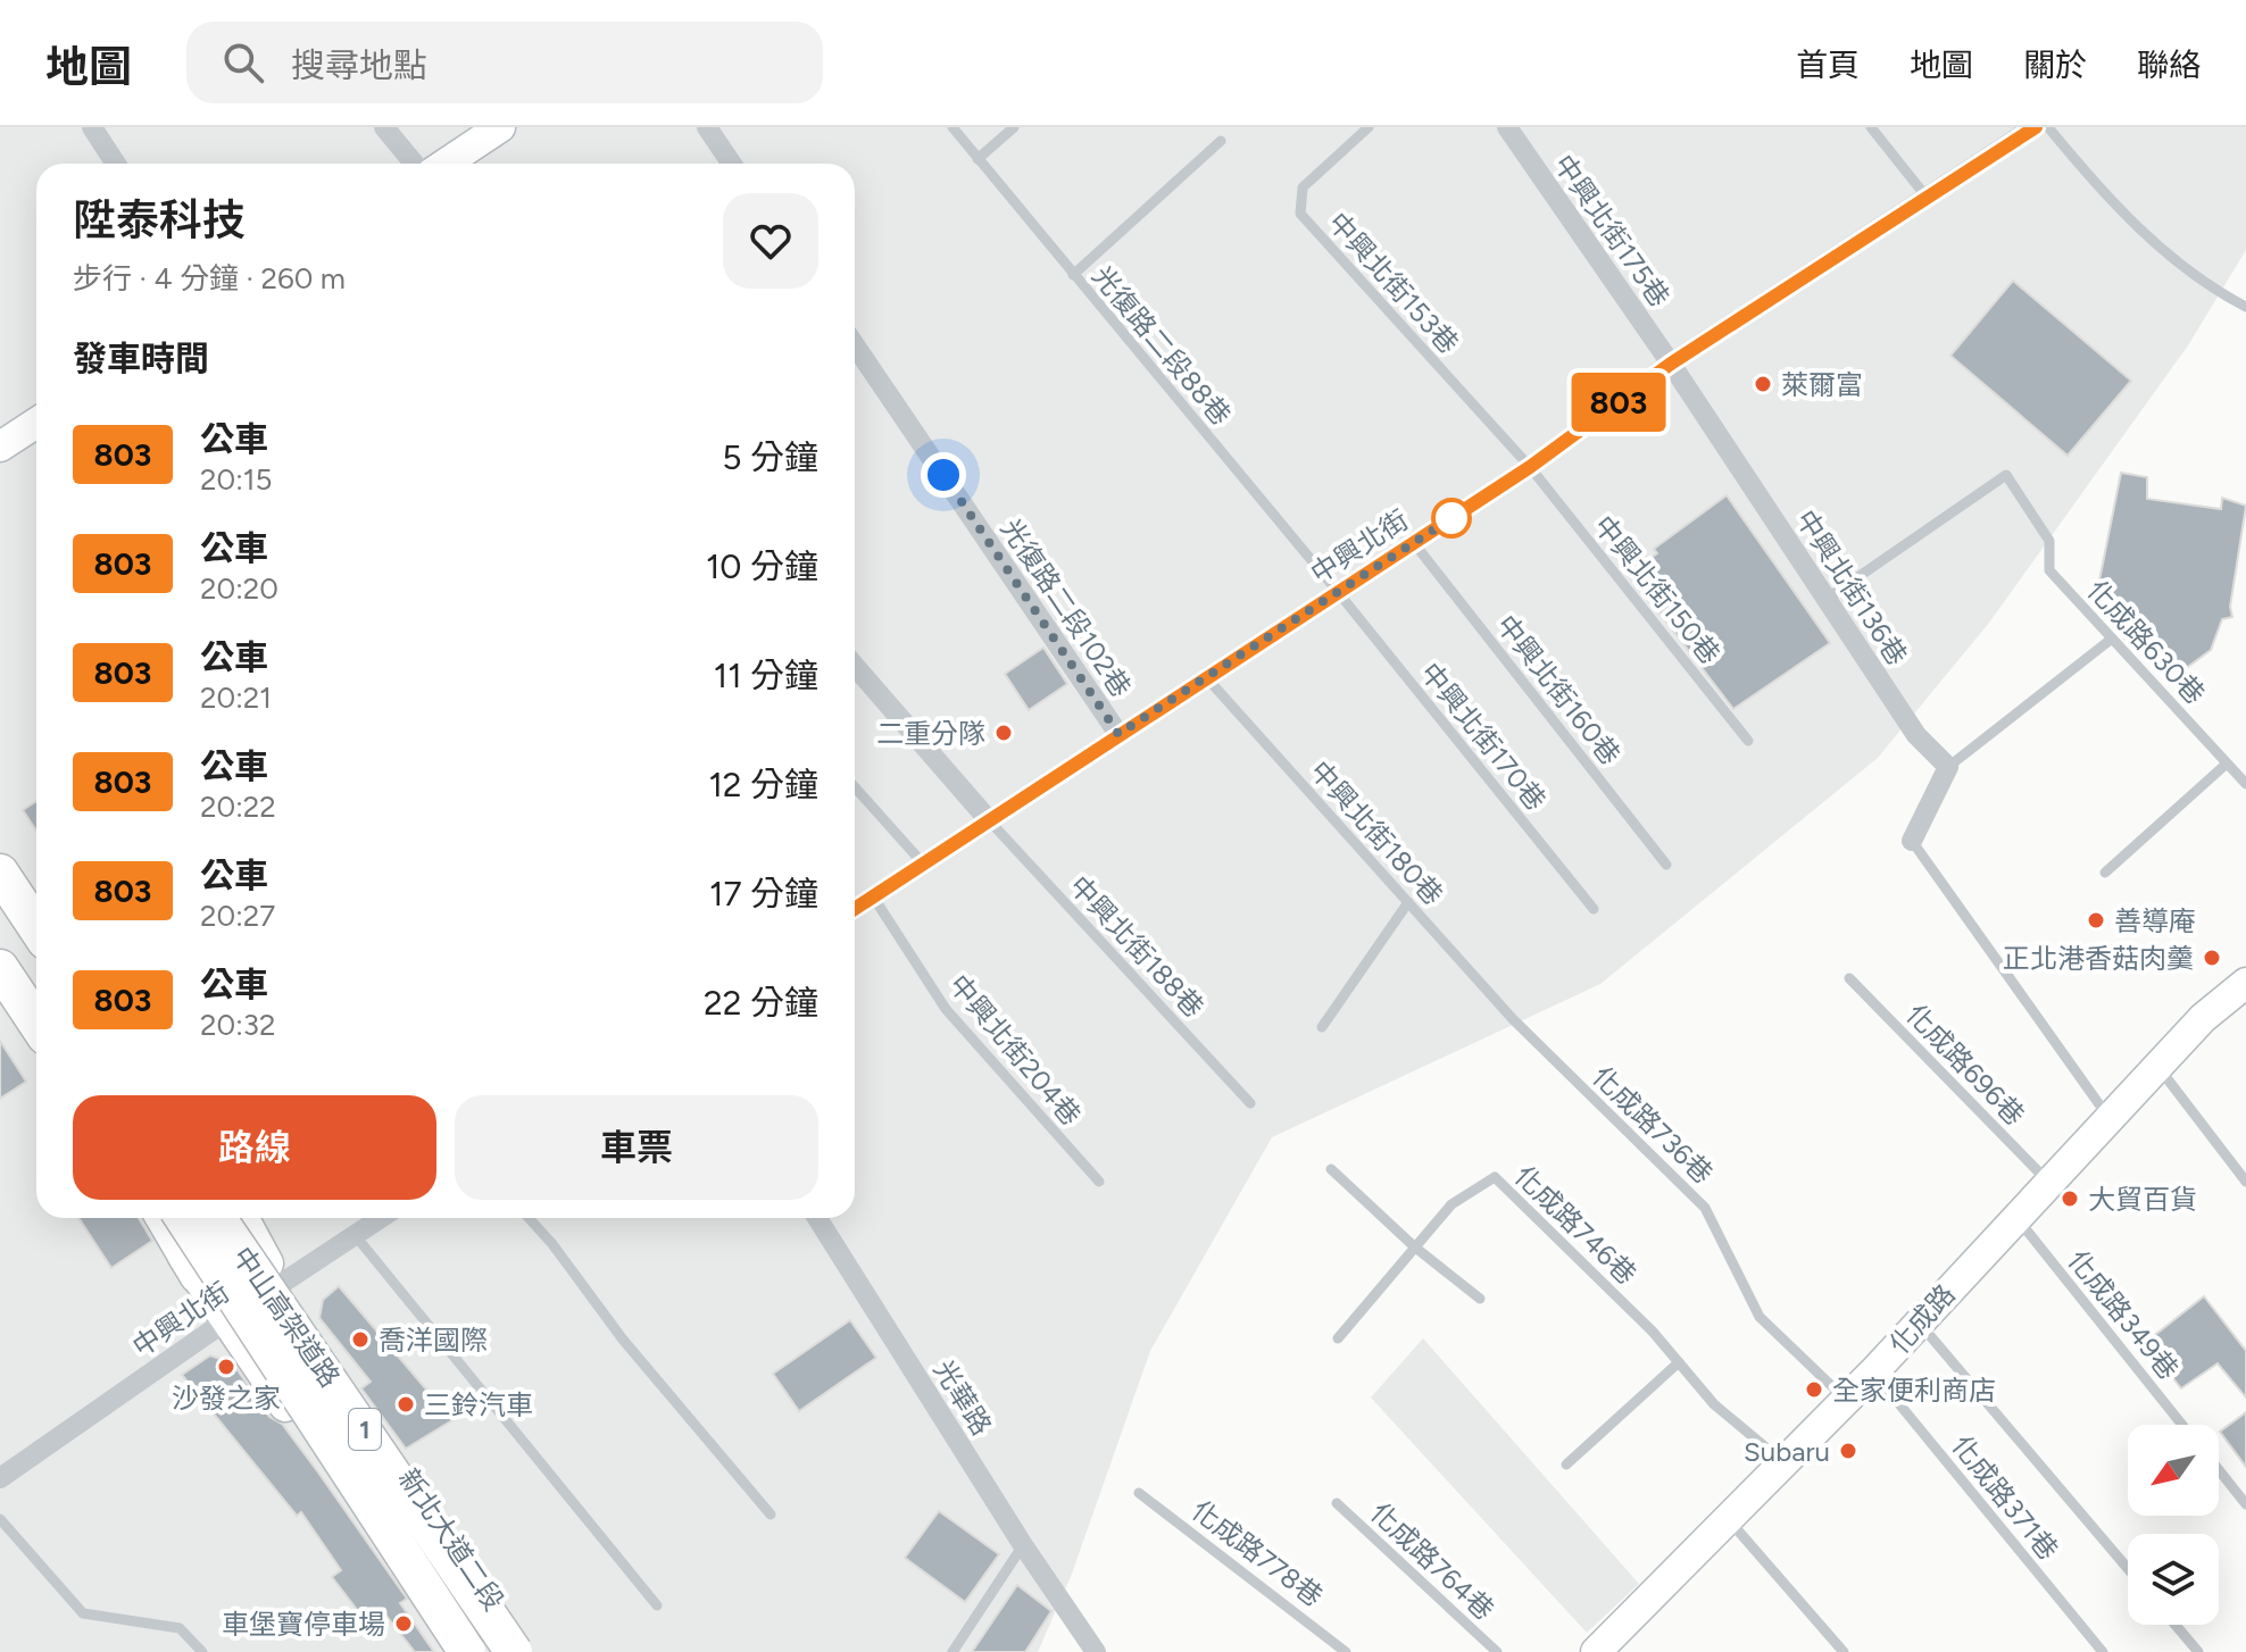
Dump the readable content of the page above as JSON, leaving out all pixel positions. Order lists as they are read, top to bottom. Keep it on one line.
{"streets":{"highway":["中山高架道路","1"],"main road":["新北大道二段"],"street":["中興北街175巷","中興北街","中興北街136巷","光復路二段102巷","化成路","光華路"],"lane":["中興北街153巷","光復路二段88巷","中興北街150巷","化成路630巷","中興北街160巷","中興北街170巷","中興北街180巷","中興北街188巷","中興北街204巷","化成路696巷","化成路736巷","化成路746巷","化成路349巷","化成路371巷","化成路778巷","化成路764巷"]},"crossings":[["中興北街175巷","中興北街"],["中興北街175巷","中興北街136巷"],["中興北街153巷","中興北街"],["中興北街153巷","中興北街150巷"],["光復路二段88巷","中興北街"],["光復路二段88巷","中興北街170巷"],["中興北街","中興北街136巷"],["中興北街","中興北街150巷"],["中興北街","光復路二段102巷"],["中興北街","中興北街160巷"],["中興北街","中興北街170巷"],["中興北街","中興北街180巷"],["中興北街","中興北街188巷"],["中興北街","中興北街204巷"],["中興北街","1"],["中興北街","新北大道二段"],["中興北街136巷","化成路630巷"],["中興北街180巷","化成路736巷"],["化成路696巷","化成路"],["化成路736巷","化成路"],["化成路746巷","化成路"],["化成路349巷","化成路"],["化成路","化成路371巷"],["1","新北大道二段"]],"places":["萊爾富","二重分隊","善導庵","正北港香菇肉羹","大貿百貨","喬洋國際","沙發之家","全家便利商店","三鈴汽車","Subaru","車堡寶停車場"],"lines":["bus line 803"],"north":"bottom left","page":{"header":"地圖","search":"搜尋地點","nav":["首頁","地圖","關於","聯絡"],"on_map":"803","heading":[["陞泰科技","步行 · 4 分鐘 · 260 m"],"發車時間"],"list":[{"mark":"803","name":"公車","note":"20:15","value":"5 分鐘"},{"mark":"803","name":"公車","note":"20:20","value":"10 分鐘"},{"mark":"803","name":"公車","note":"20:21","value":"11 分鐘"},{"mark":"803","name":"公車","note":"20:22","value":"12 分鐘"},{"mark":"803","name":"公車","note":"20:27","value":"17 分鐘"},{"mark":"803","name":"公車","note":"20:32","value":"22 分鐘"}],"buttons":["路線","車票"]}}
